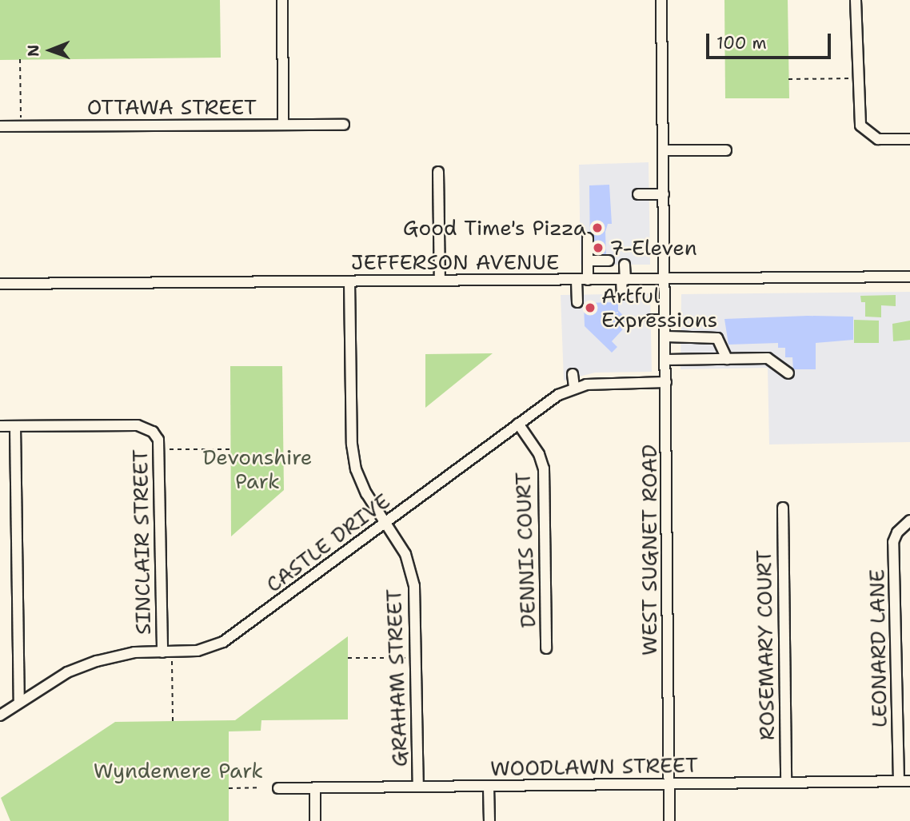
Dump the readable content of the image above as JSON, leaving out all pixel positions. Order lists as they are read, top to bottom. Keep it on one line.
{"streets":{"street":["OTTAWA STREET","JEFFERSON AVENUE","SINCLAIR STREET","CASTLE DRIVE","DENNIS COURT","WEST SUGNET ROAD","ROSEMARY COURT","LEONARD LANE","GRAHAM STREET","WOODLAWN STREET"]},"crossings":[["JEFFERSON AVENUE","WEST SUGNET ROAD"],["JEFFERSON AVENUE","GRAHAM STREET"],["SINCLAIR STREET","CASTLE DRIVE"],["CASTLE DRIVE","DENNIS COURT"],["CASTLE DRIVE","WEST SUGNET ROAD"],["CASTLE DRIVE","GRAHAM STREET"],["WEST SUGNET ROAD","WOODLAWN STREET"],["ROSEMARY COURT","WOODLAWN STREET"],["LEONARD LANE","WOODLAWN STREET"],["GRAHAM STREET","WOODLAWN STREET"]],"parks":["Devonshire Park","Wyndemere Park"],"places":["Good Time's Pizza","7-Eleven","Artful Expressions"],"scale_bar":"100 m","north":"left"}
